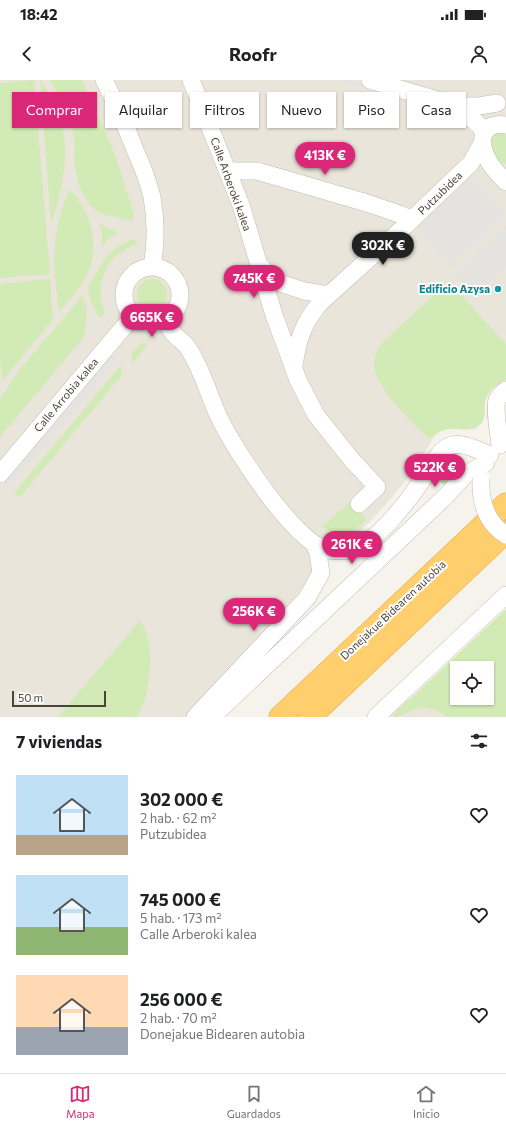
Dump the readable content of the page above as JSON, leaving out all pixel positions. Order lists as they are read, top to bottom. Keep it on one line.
{"streets":{"highway":["Donejakue Bidearen autobia"],"street":["Calle Arberoki kalea","Putzubidea","Calle Arrobia kalea"]},"crossings":[["Calle Arberoki kalea","Putzubidea"]],"places":["Edificio Azysa"],"scale_bar":"50 m","page":{"status":"18:42","header":"Roofr","chip":["Comprar","Alquilar","Filtros","Nuevo","Piso","Casa"],"price":["413K €","302K €","745K €","665K €","522K €","261K €","256K €"],"scale":"50 m","heading":"7 viviendas","list":[{"name":"302 000 €","note":"2 hab. · 62 m² · Putzubidea"},{"name":"745 000 €","note":"5 hab. · 173 m² · Calle Arberoki kalea"},{"name":"256 000 €","note":"2 hab. · 70 m² · Donejakue Bidearen autobia"}],"tabs":["Mapa","Guardados","Inicio"]}}
